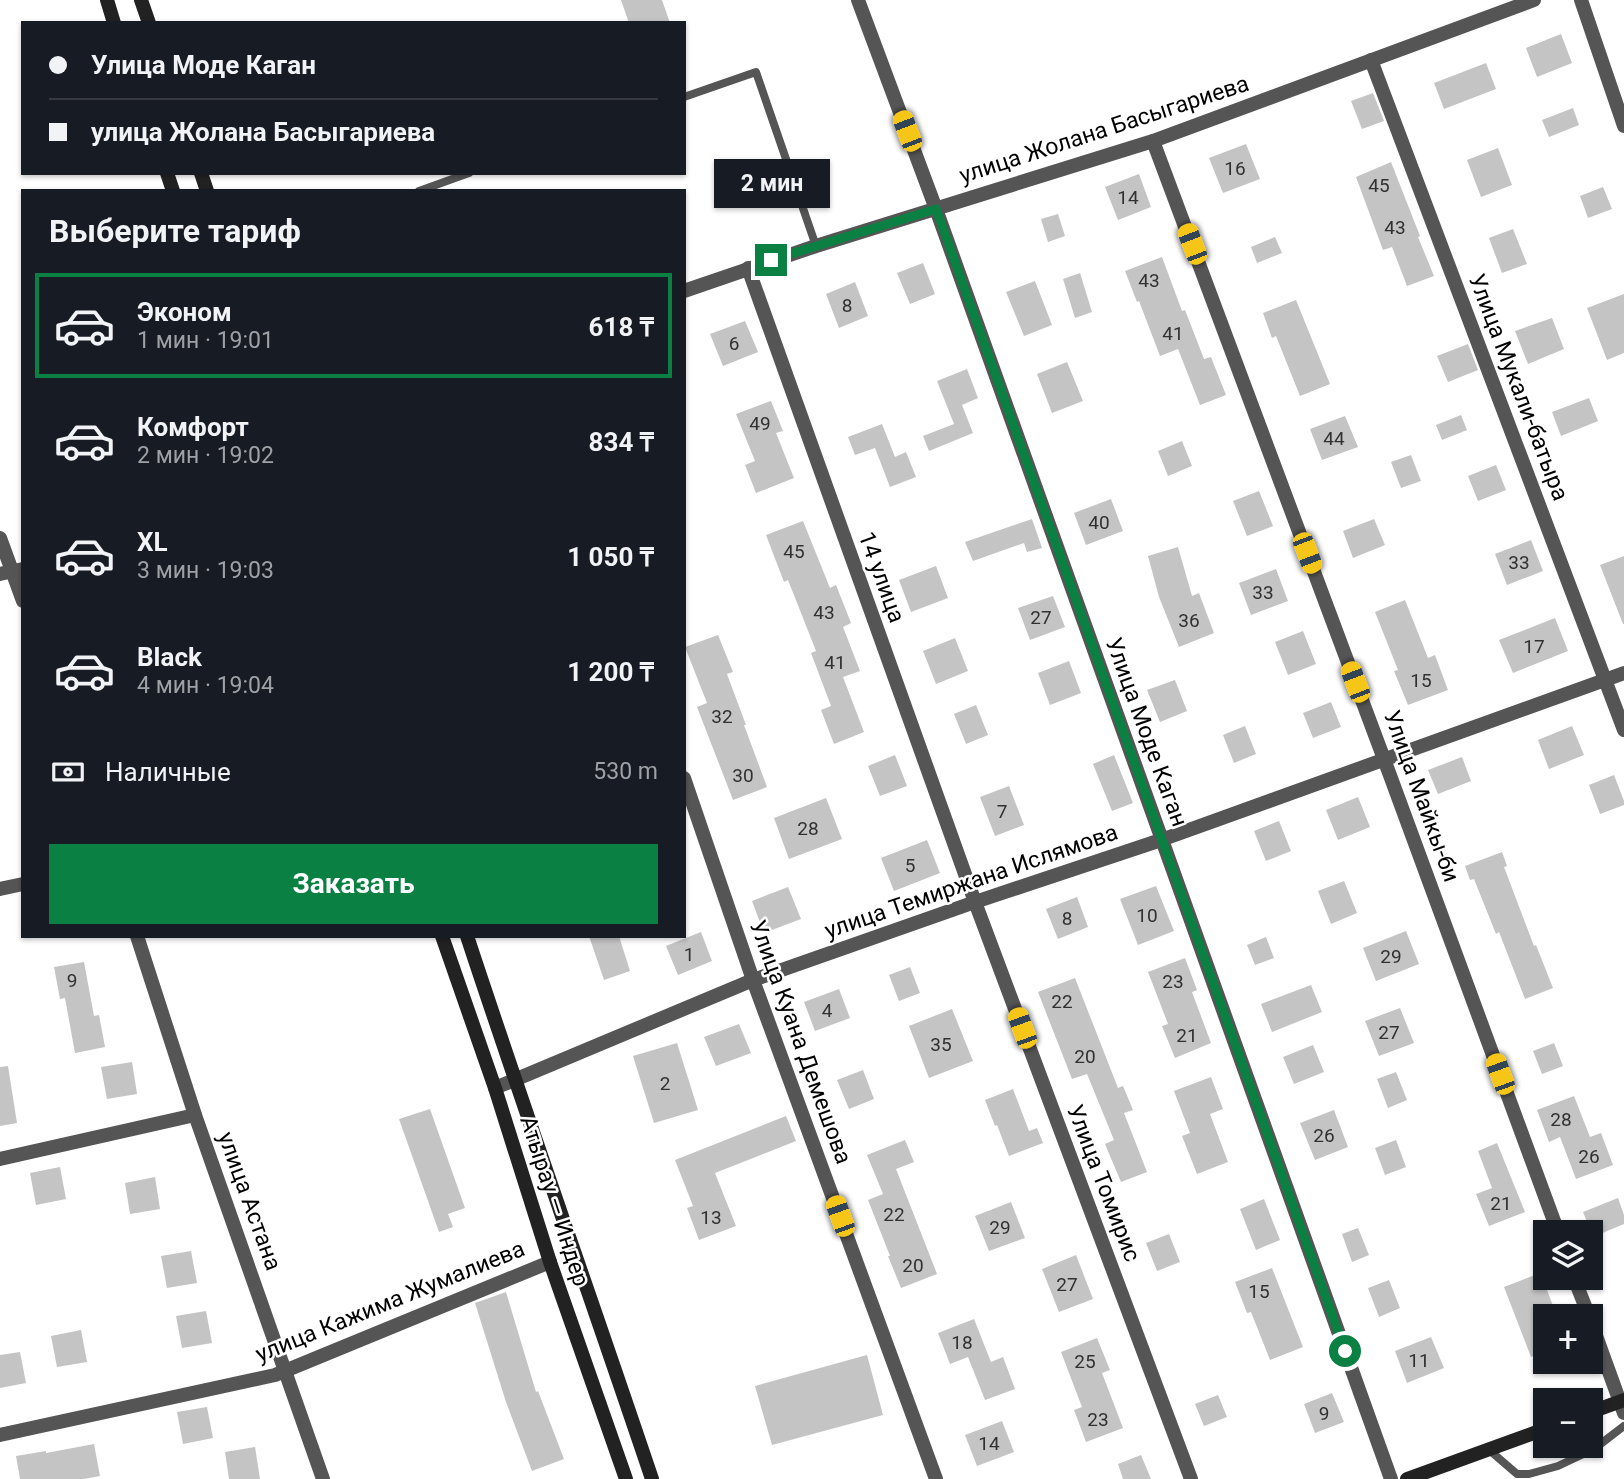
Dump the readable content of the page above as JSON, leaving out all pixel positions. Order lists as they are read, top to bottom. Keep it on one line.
{"streets":{"main road":["Атырау — Индер"],"street":["улица Жолана Басыгариева","Улица Мукали-батыра","14 улица","Улица Моде Каган","Улица Майкы-би","улица Темиржана Ислямова","Улица Куана Демешова","Улица Томирис","улица Астана","улица Кажима Жумалиева"]},"crossings":[["улица Жолана Басыгариева","Улица Мукали-батыра"],["улица Жолана Басыгариева","14 улица"],["улица Жолана Басыгариева","Улица Моде Каган"],["улица Жолана Басыгариева","Улица Майкы-би"],["Улица Мукали-батыра","улица Темиржана Ислямова"],["14 улица","улица Темиржана Ислямова"],["14 улица","Улица Томирис"],["Улица Моде Каган","улица Темиржана Ислямова"],["Улица Майкы-би","улица Темиржана Ислямова"],["улица Темиржана Ислямова","Улица Куана Демешова"],["улица Темиржана Ислямова","Улица Томирис"],["улица Темиржана Ислямова","Атырау — Индер"],["улица Астана","улица Кажима Жумалиева"],["Атырау — Индер","улица Кажима Жумалиева"]],"house_numbers":["16","45","14","43","43","8","41","6","49","44","40","45","33","33","43","27","36","17","41","15","32","30","7","28","5","10","8","1","29","9","23","22","4","27","21","35","20","2","28","26","26","21","22","13","29","20","27","15","18","11","25","9","23","14"],"page":{"banner":["Улица Моде Каган","улица Жолана Басыгариева"],"bubble":"2 мин","heading":"Выберите тариф","list":[{"name":"Эконом","note":"1 мин · 19:01","value":"618 ₸"},{"name":"Комфорт","note":"2 мин · 19:02","value":"834 ₸"},{"name":"XL","note":"3 мин · 19:03","value":"1 050 ₸"},{"name":"Black","note":"4 мин · 19:04","value":"1 200 ₸"}],"pay":["Наличные","530 m"],"buttons":"Заказать","map_buttons":["+","−"]}}
